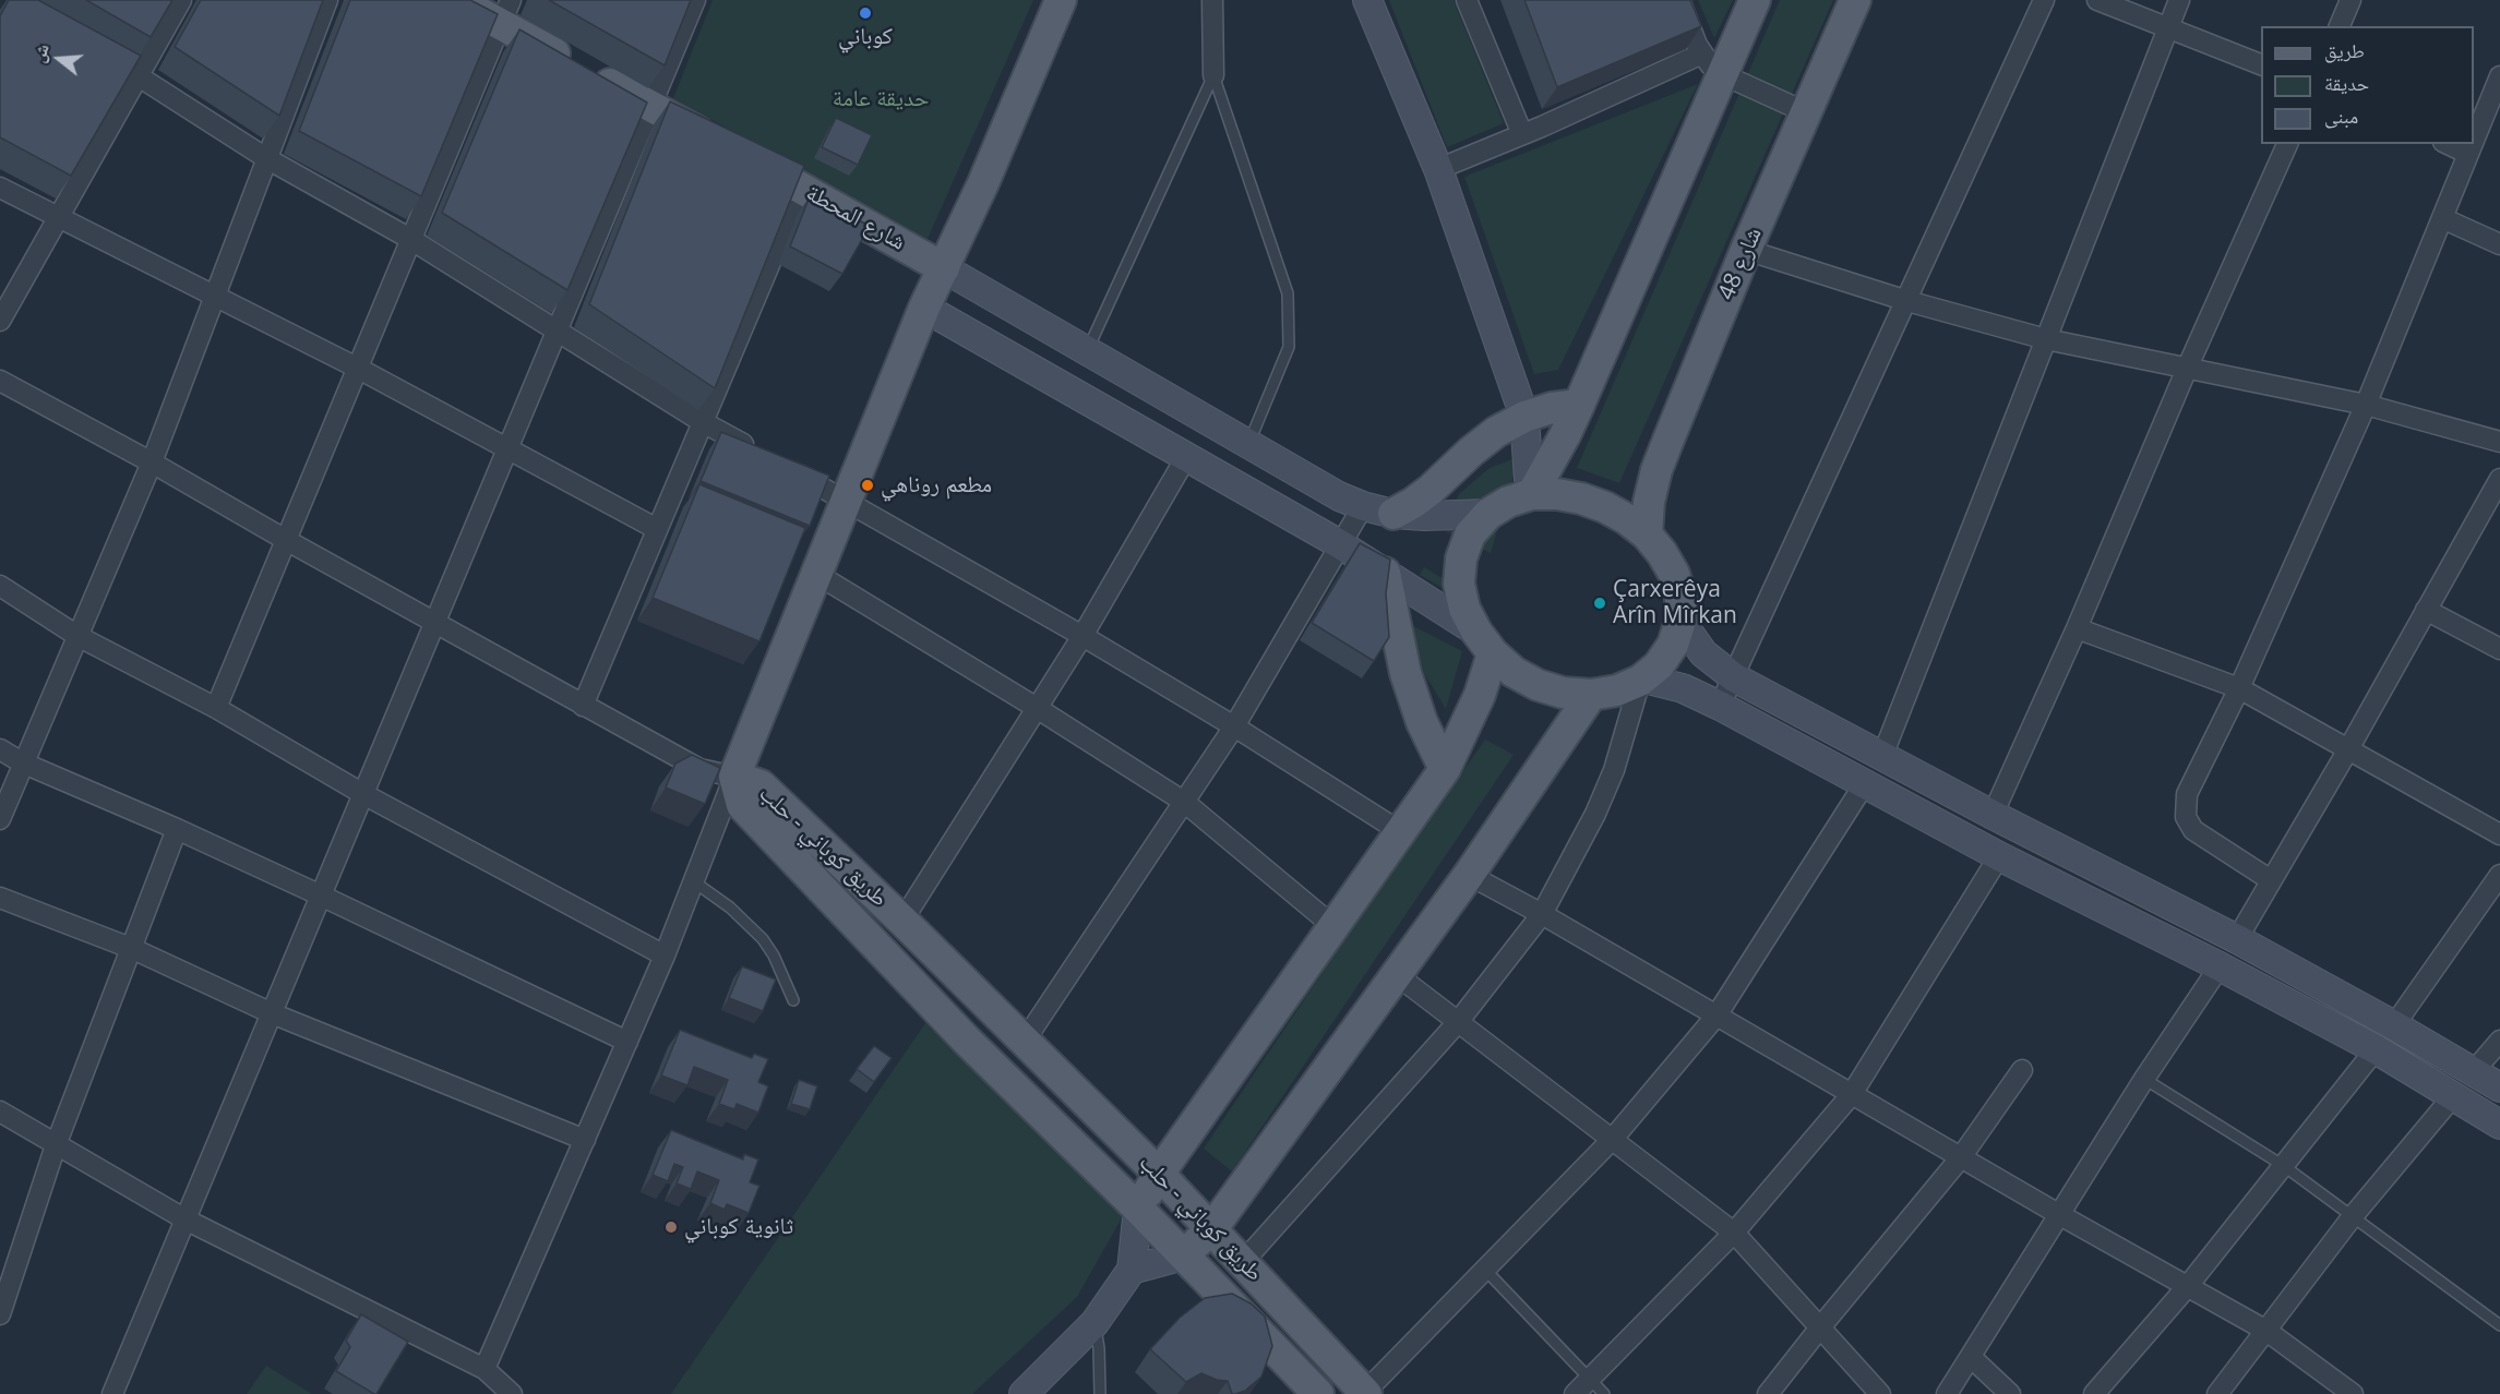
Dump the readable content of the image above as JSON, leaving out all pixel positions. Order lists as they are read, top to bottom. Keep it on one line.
{"streets":{"main road":["شارع المحطة","48 شارع","طريق كوباني - حلب"]},"parks":["حديقة عامة"],"places":["كوباني","مطعم روناهي","Çarxerêya Arîn Mîrkan","ثانوية كوباني"],"legend":["طريق","حديقة","مبنى"],"north":"left"}
